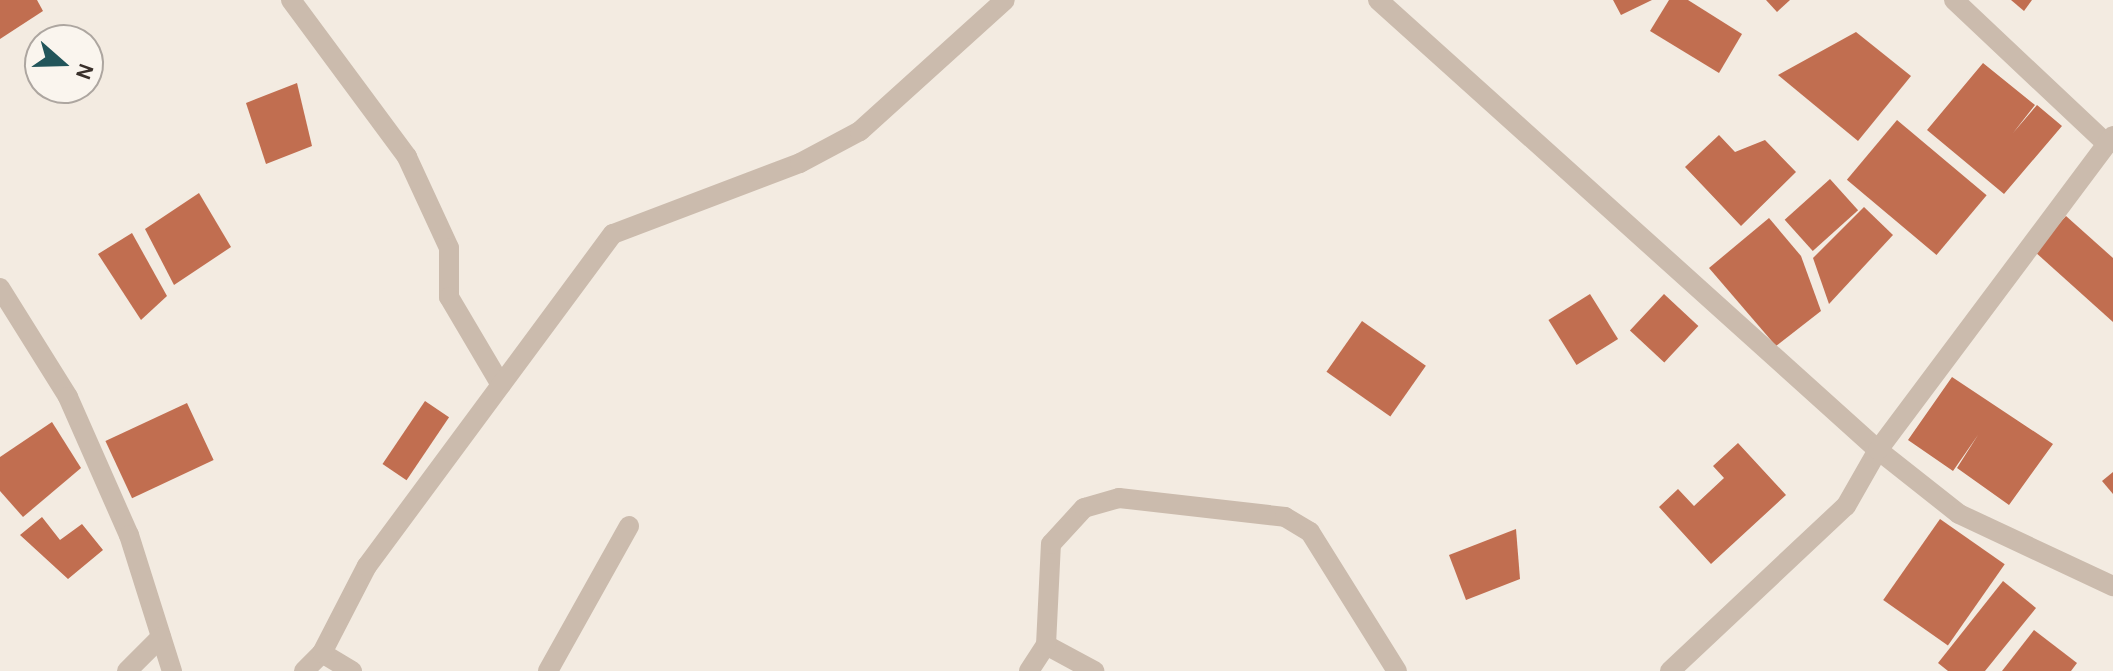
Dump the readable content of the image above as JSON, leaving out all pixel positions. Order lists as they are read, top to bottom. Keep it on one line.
{"north":"right"}
